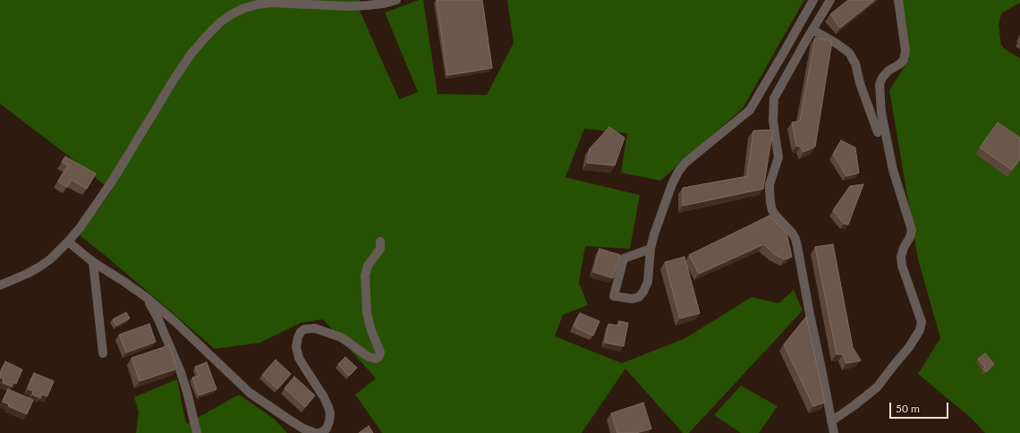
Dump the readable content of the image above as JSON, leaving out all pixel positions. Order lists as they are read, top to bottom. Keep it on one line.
{"scale_bar":"50 m"}
